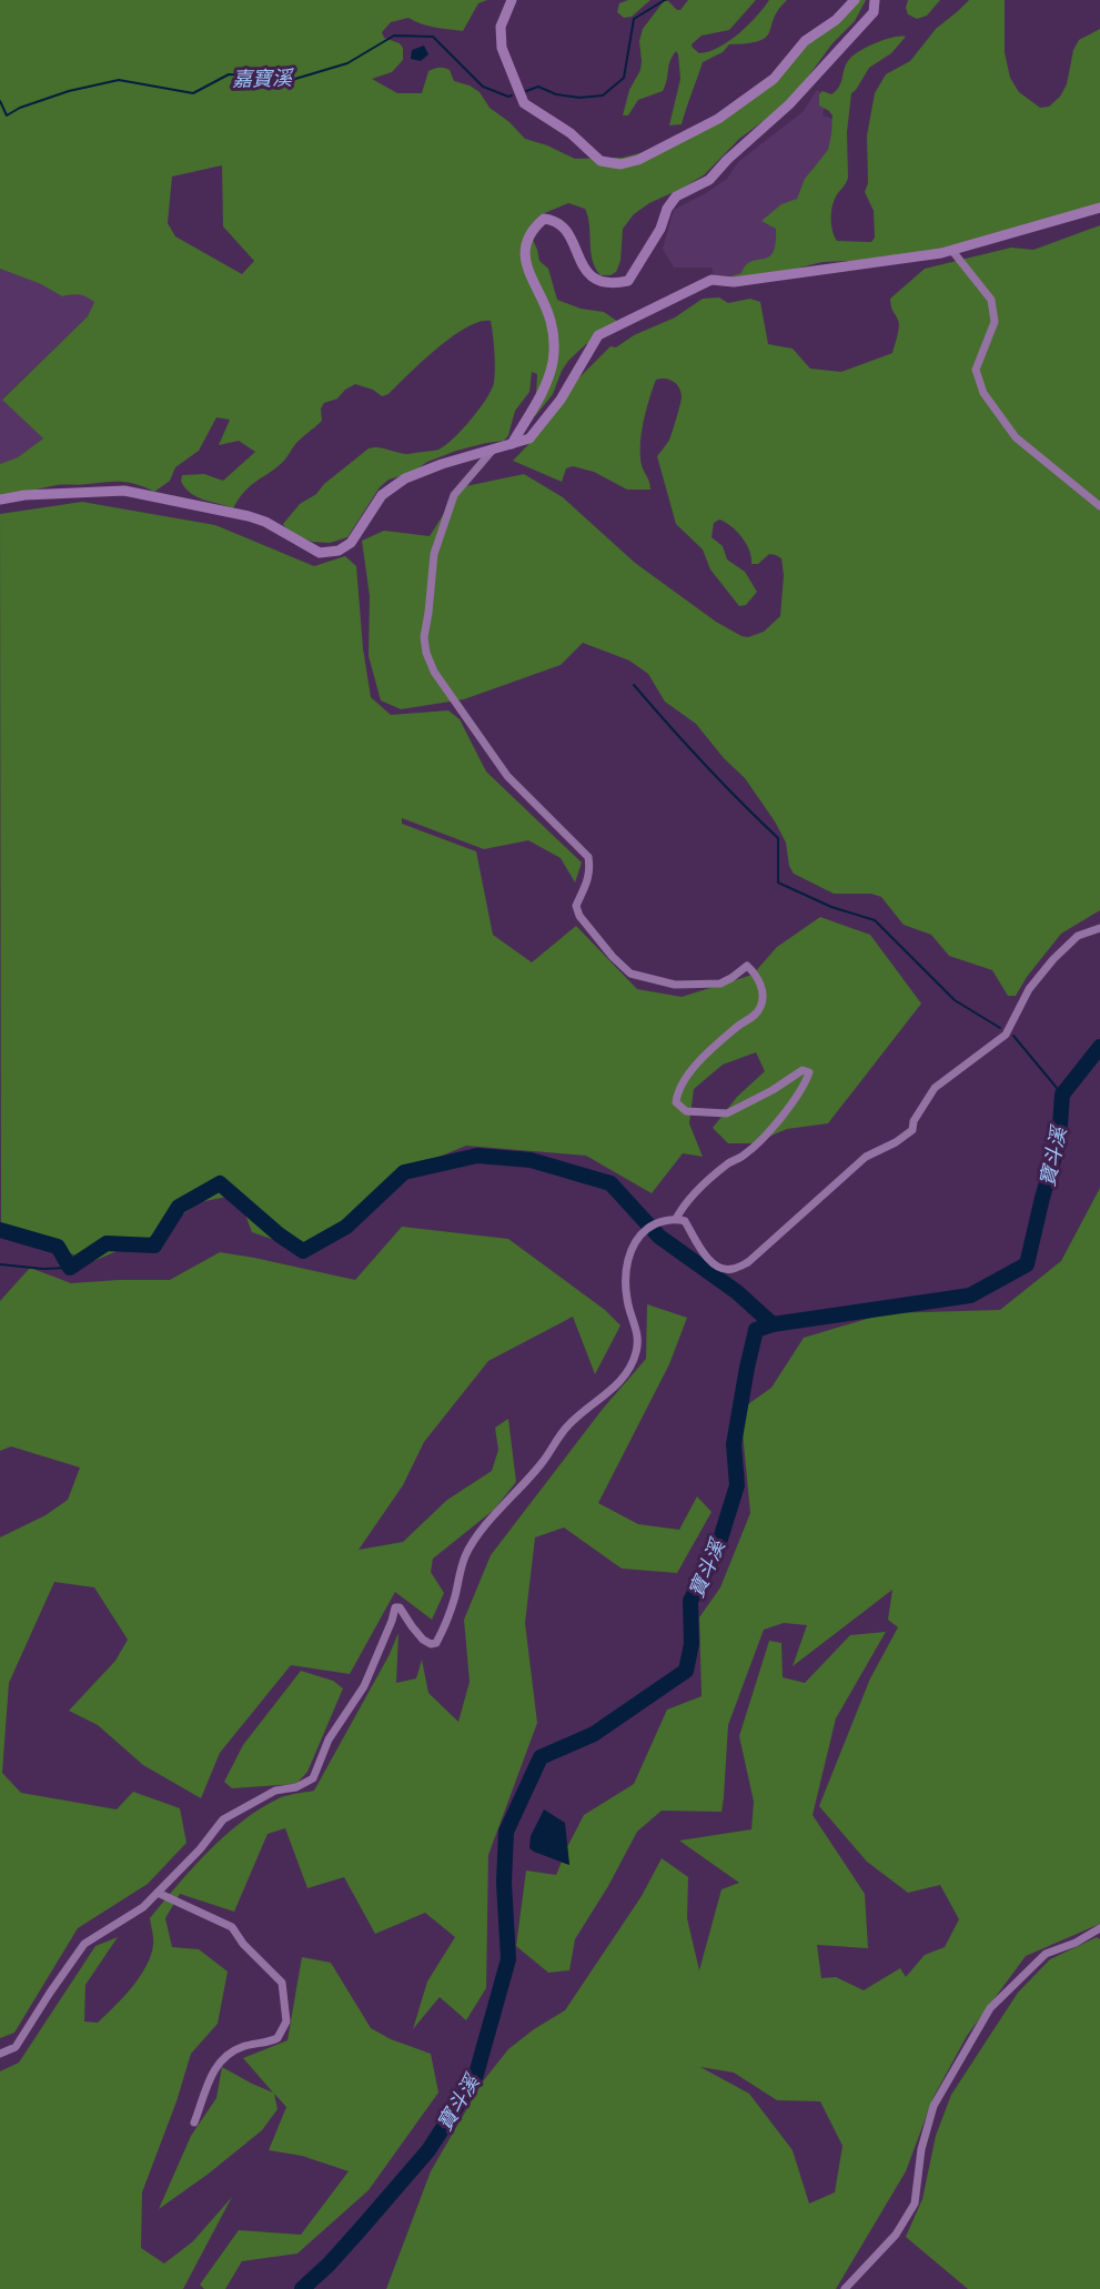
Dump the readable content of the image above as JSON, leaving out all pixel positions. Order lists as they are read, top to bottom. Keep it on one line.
{"water":["嘉寶溪","寶斗溪"]}
